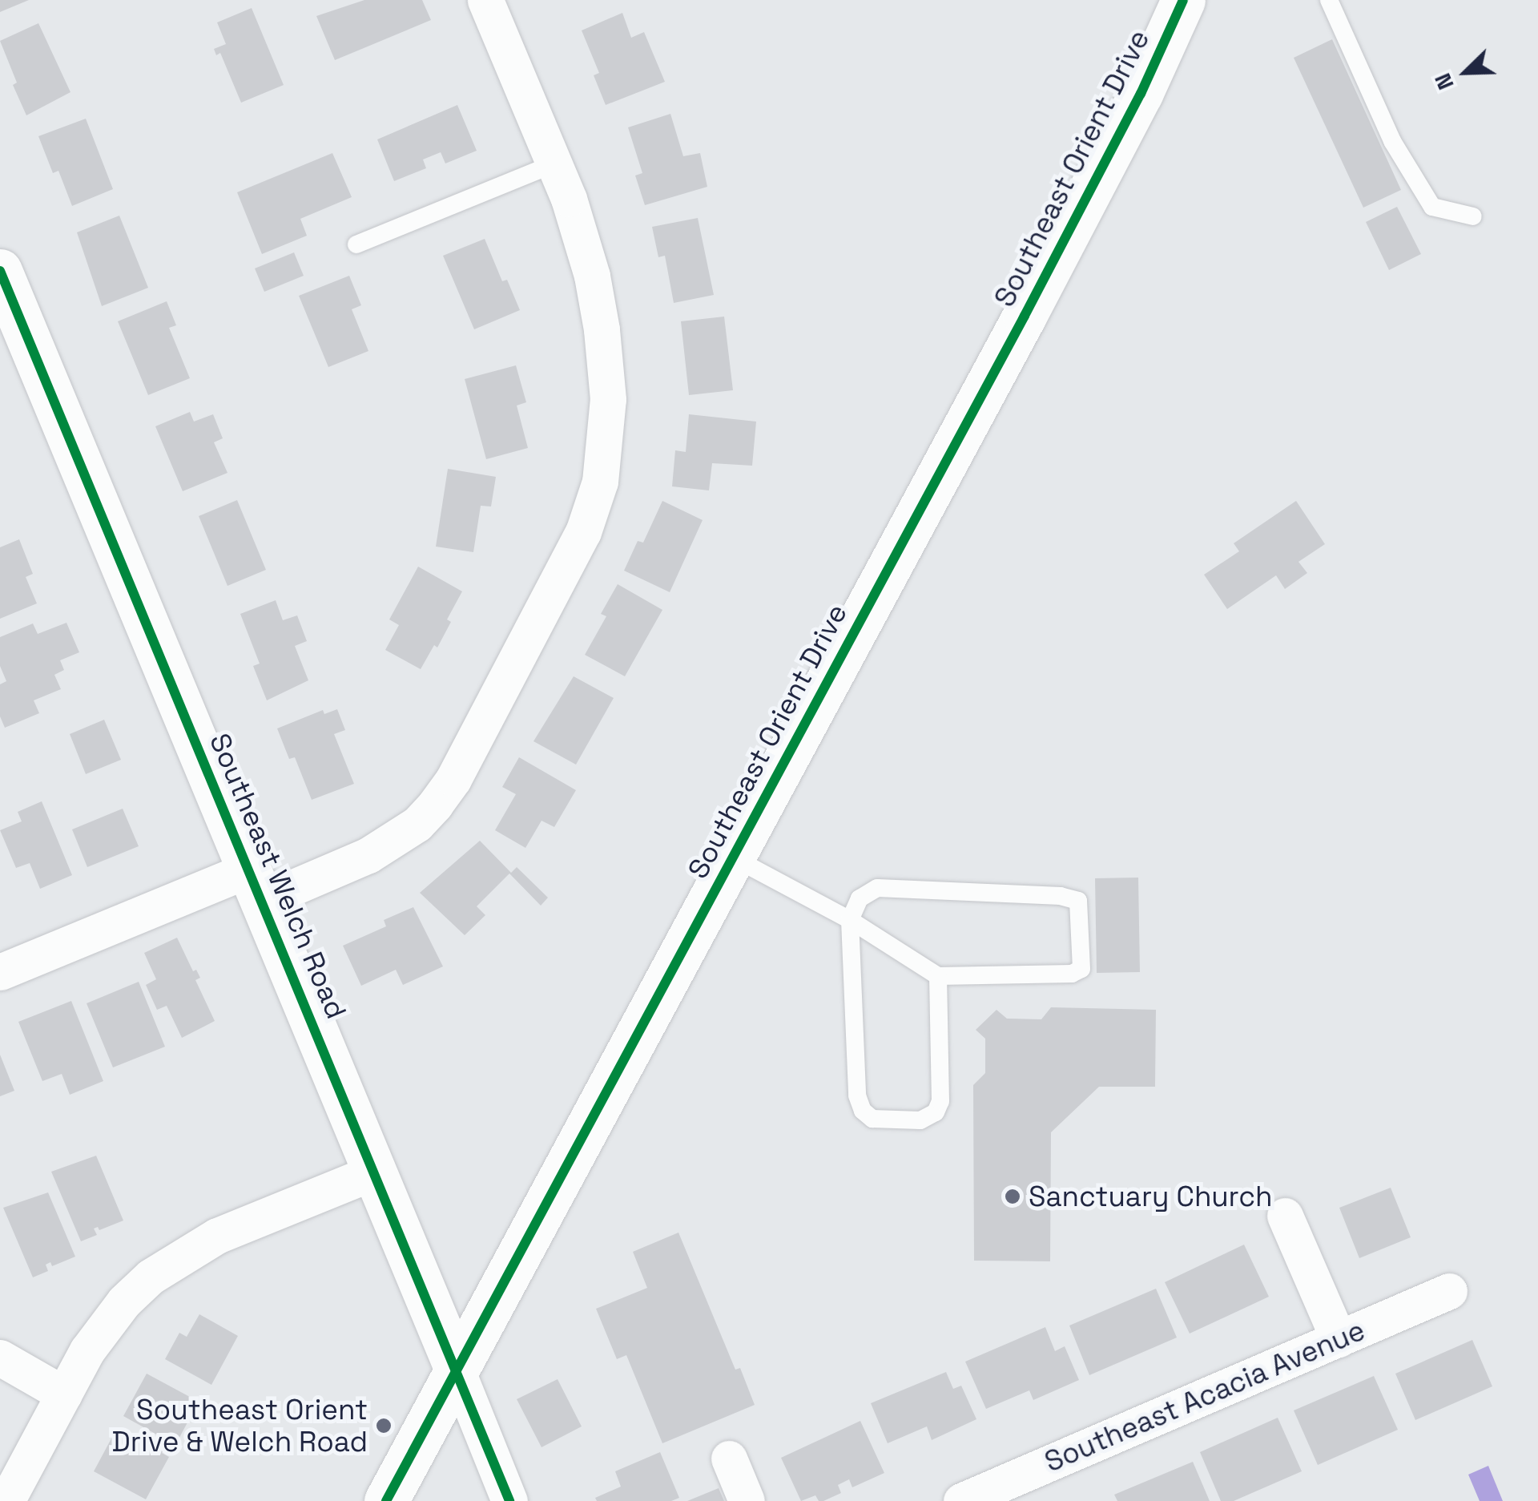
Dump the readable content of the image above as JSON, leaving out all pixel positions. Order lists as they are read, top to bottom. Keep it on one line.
{"streets":{"main road":["Southeast Orient Drive","Southeast Welch Road"],"street":["Southeast Acacia Avenue"]},"crossings":[["Southeast Orient Drive","Southeast Welch Road"]],"places":["Sanctuary Church","Southeast Orient Drive & Welch Road"],"north":"bottom left"}
